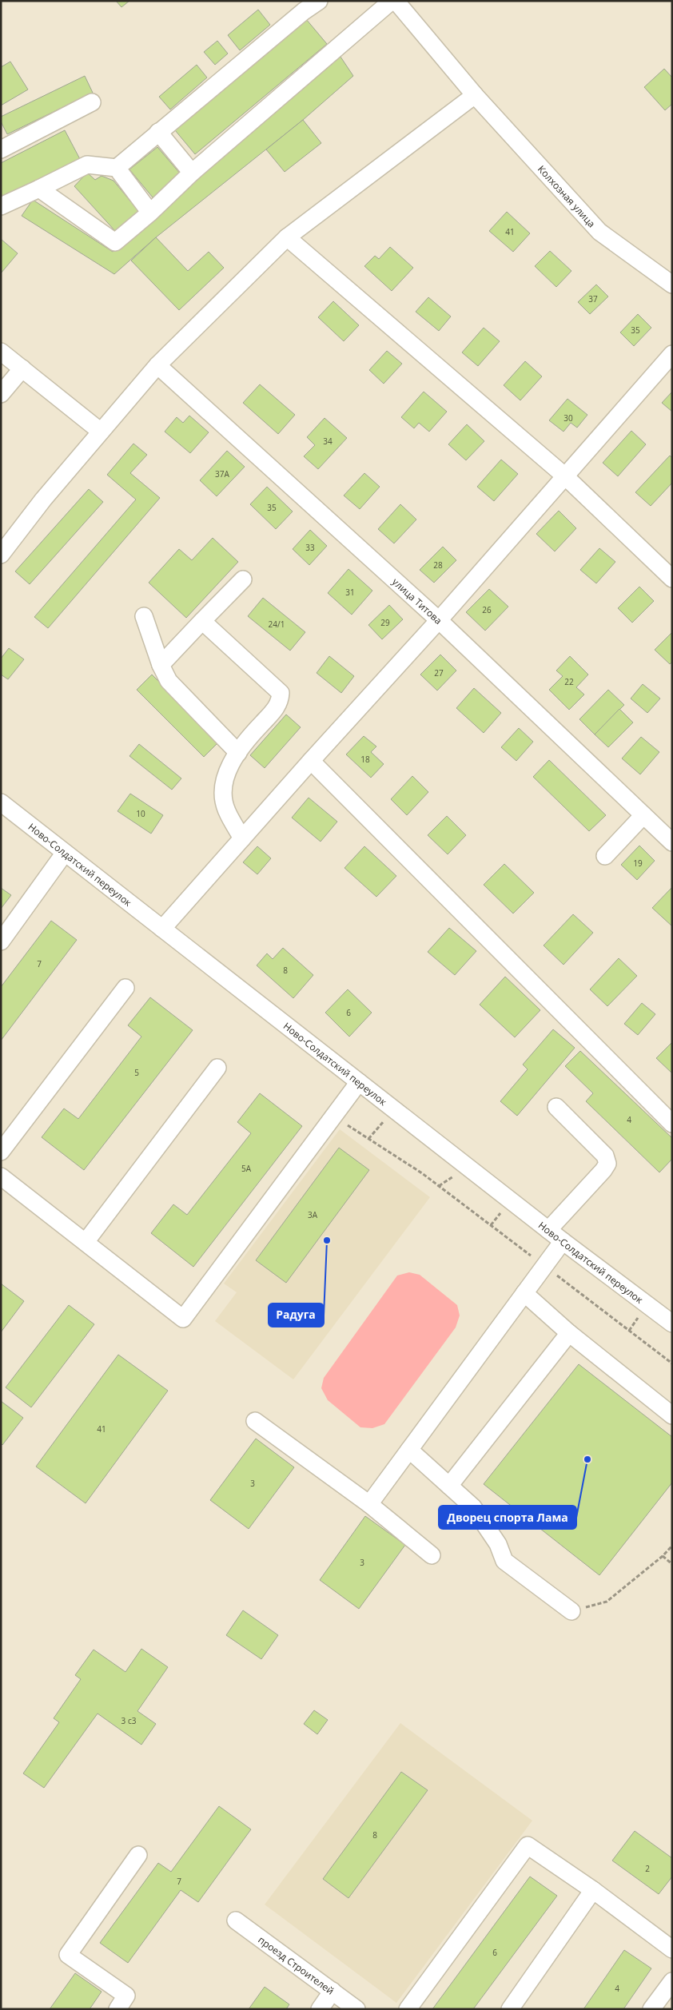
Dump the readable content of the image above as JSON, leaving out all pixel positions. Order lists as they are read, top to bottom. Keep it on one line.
{"streets":{"street":["Колхозная улица","улица Титова","Ново-Солдатский переулок","проезд Строителей"]},"places":["Радуга","Дворец спорта Лама"],"house_numbers":["41","37","35","30","34","37А","35","33","28","31","26","29","24/1","27","22","18","10","19","7","8","6","5","4","5А","3А","41","3","3","3 с3","8","2","7","6","4"]}
